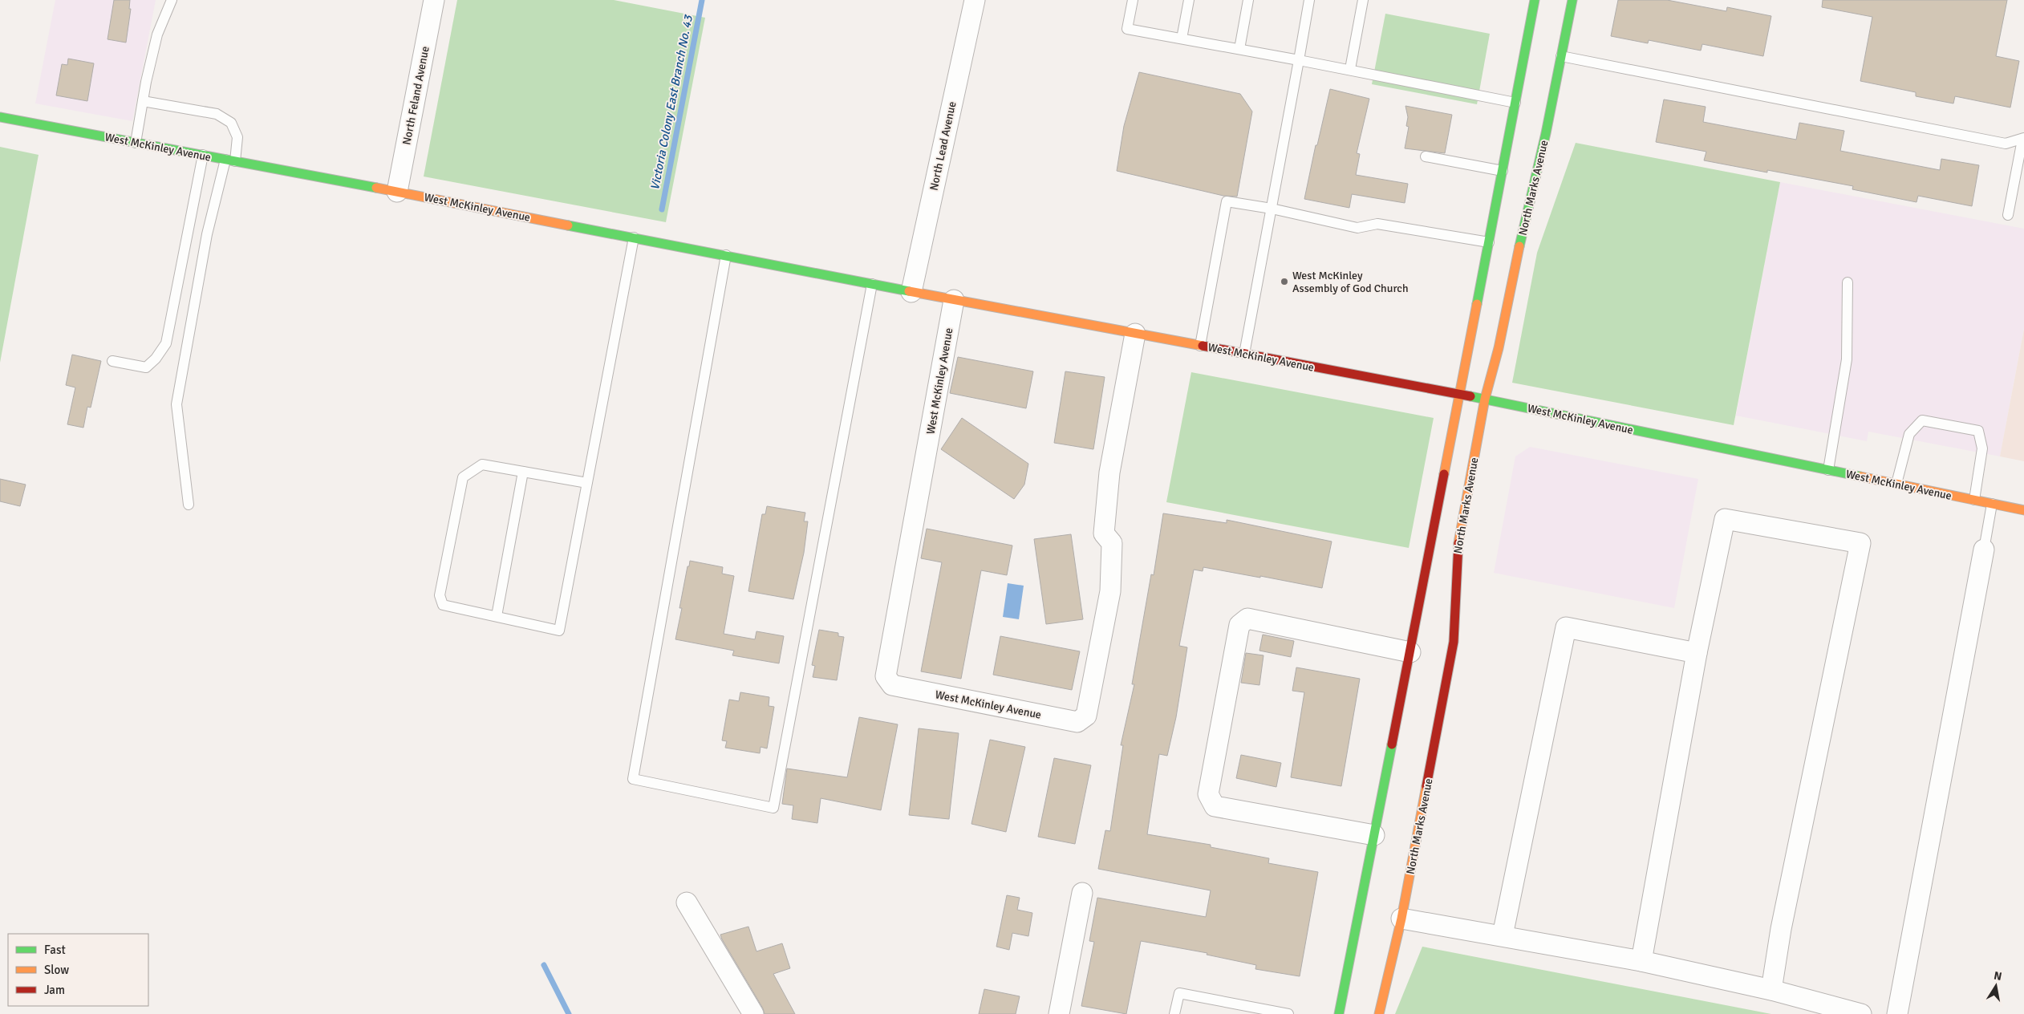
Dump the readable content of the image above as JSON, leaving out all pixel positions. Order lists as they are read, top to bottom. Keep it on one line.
{"streets":{"main road":["West McKinley Avenue","North Marks Avenue"],"street":["North Feland Avenue","North Lead Avenue"]},"crossings":[["North Feland Avenue","West McKinley Avenue"],["North Lead Avenue","West McKinley Avenue"],["West McKinley Avenue","North Marks Avenue"]],"water":["Victoria Colony East Branch No. 43"],"places":["West McKinley Assembly of God Church"],"legend":["Fast","Slow","Jam"],"north":"top"}
